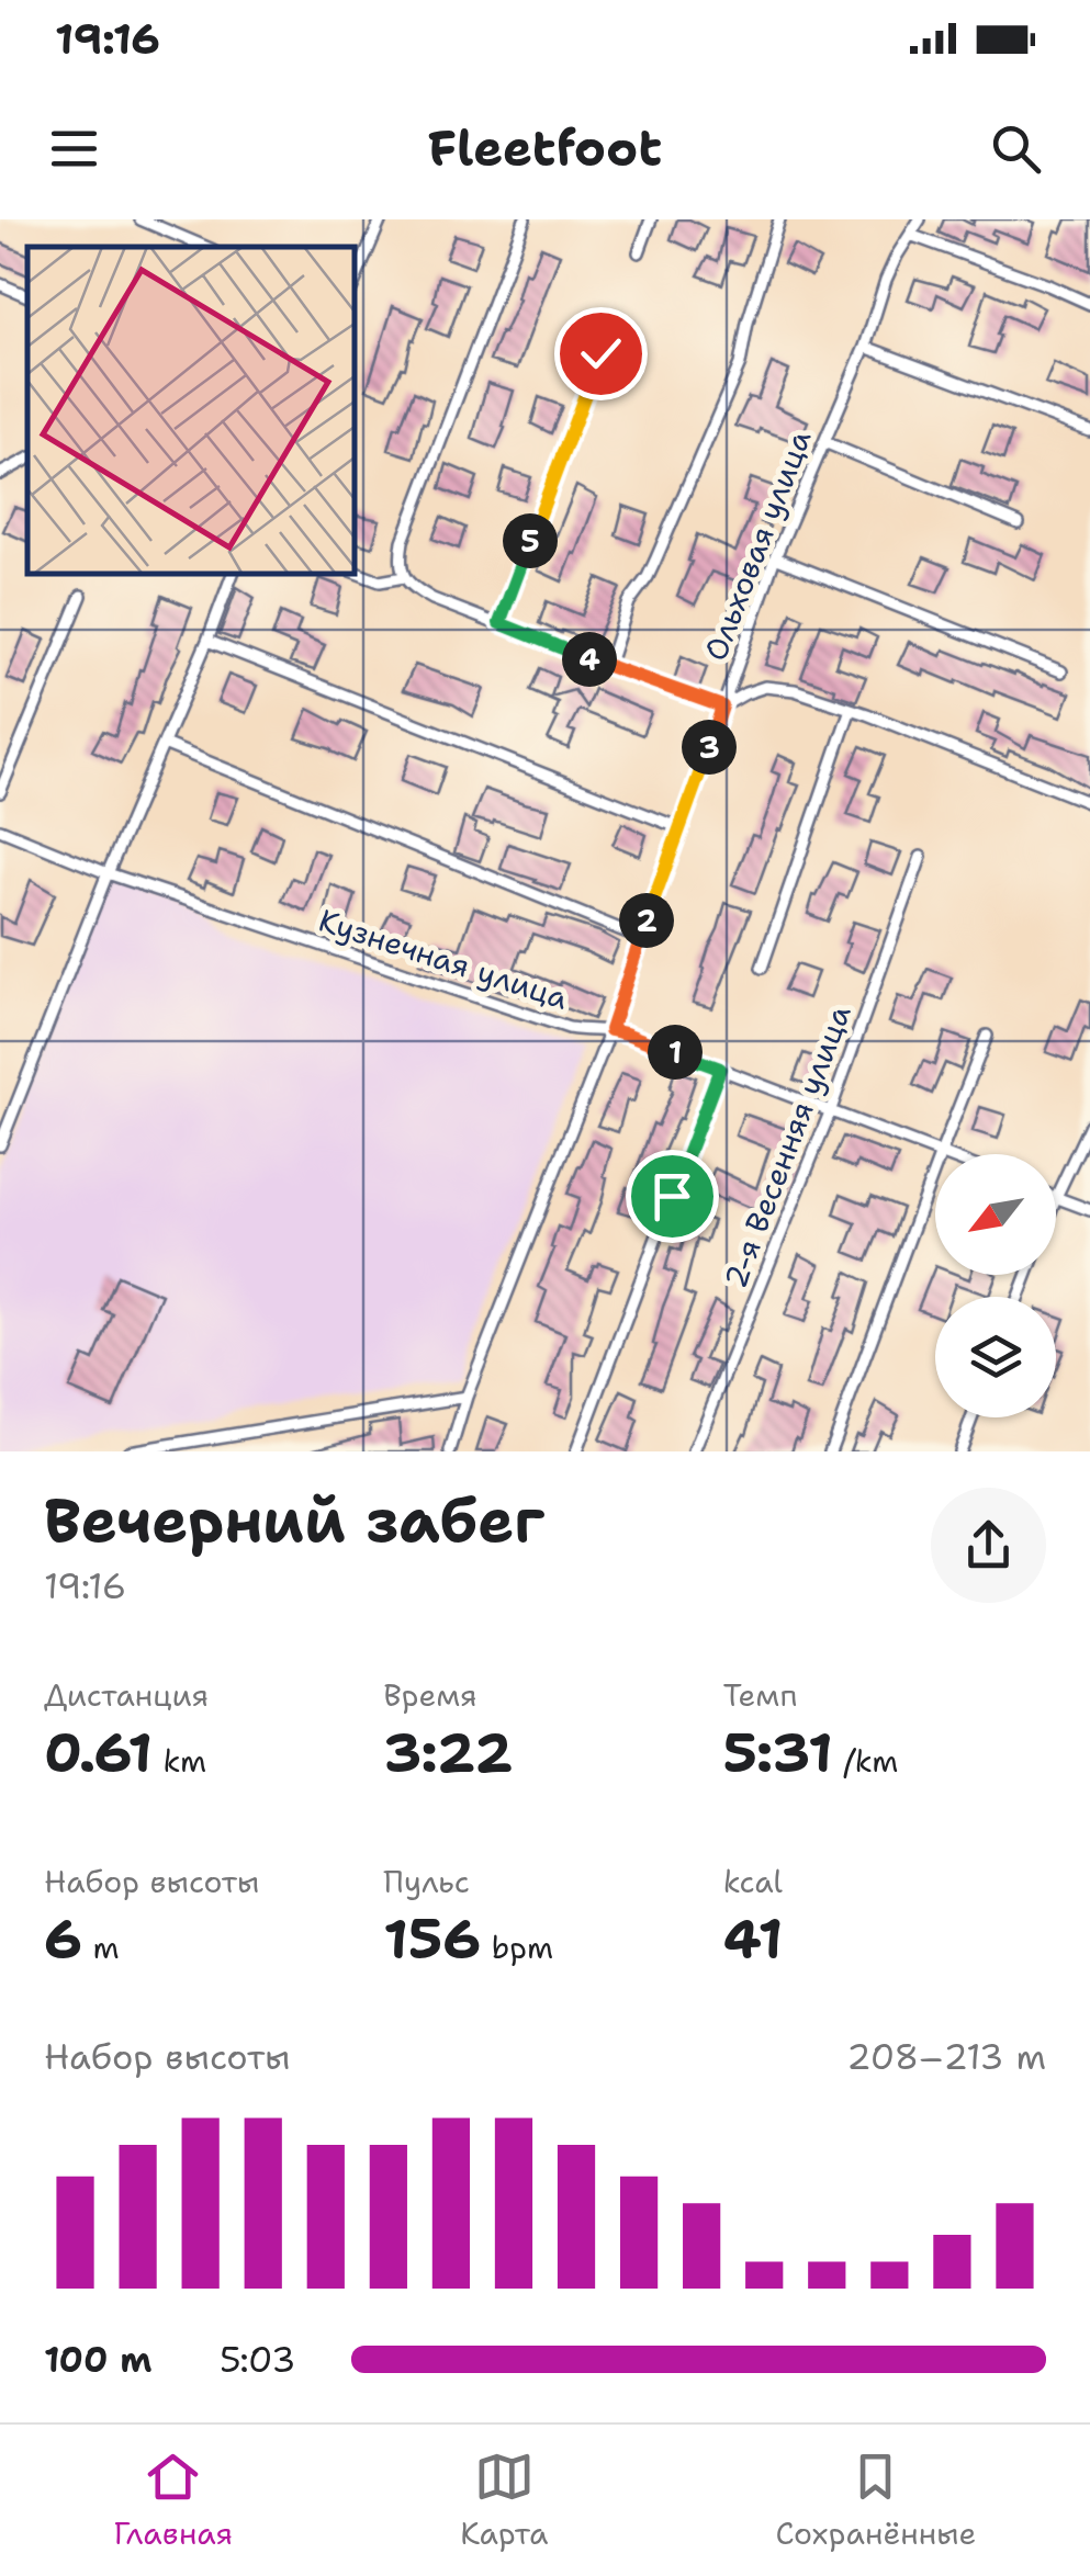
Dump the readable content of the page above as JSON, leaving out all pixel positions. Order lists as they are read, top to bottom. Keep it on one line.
{"streets":{"street":["Ольховая улица","Кузнечная улица","2-я Весенняя улица"]},"crossings":[["Ольховая улица","Кузнечная улица"],["Кузнечная улица","2-я Весенняя улица"]],"north":"bottom left","page":{"status":"19:16","header":"Fleetfoot","pins":["5","4","3","2","1"],"heading":["Вечерний забег","19:16"],"stats":[["Дистанция","0.61 km"],["Время","3:22"],["Темп","5:31 /km"],["Набор высоты","6 m"],["Пульс","156 bpm"],["kcal","41"]],"chart":["Набор высоты","208–213 m"],"list":[{"name":"100 m","note":"5:03"}],"tabs":["Главная","Карта","Сохранённые"]}}
